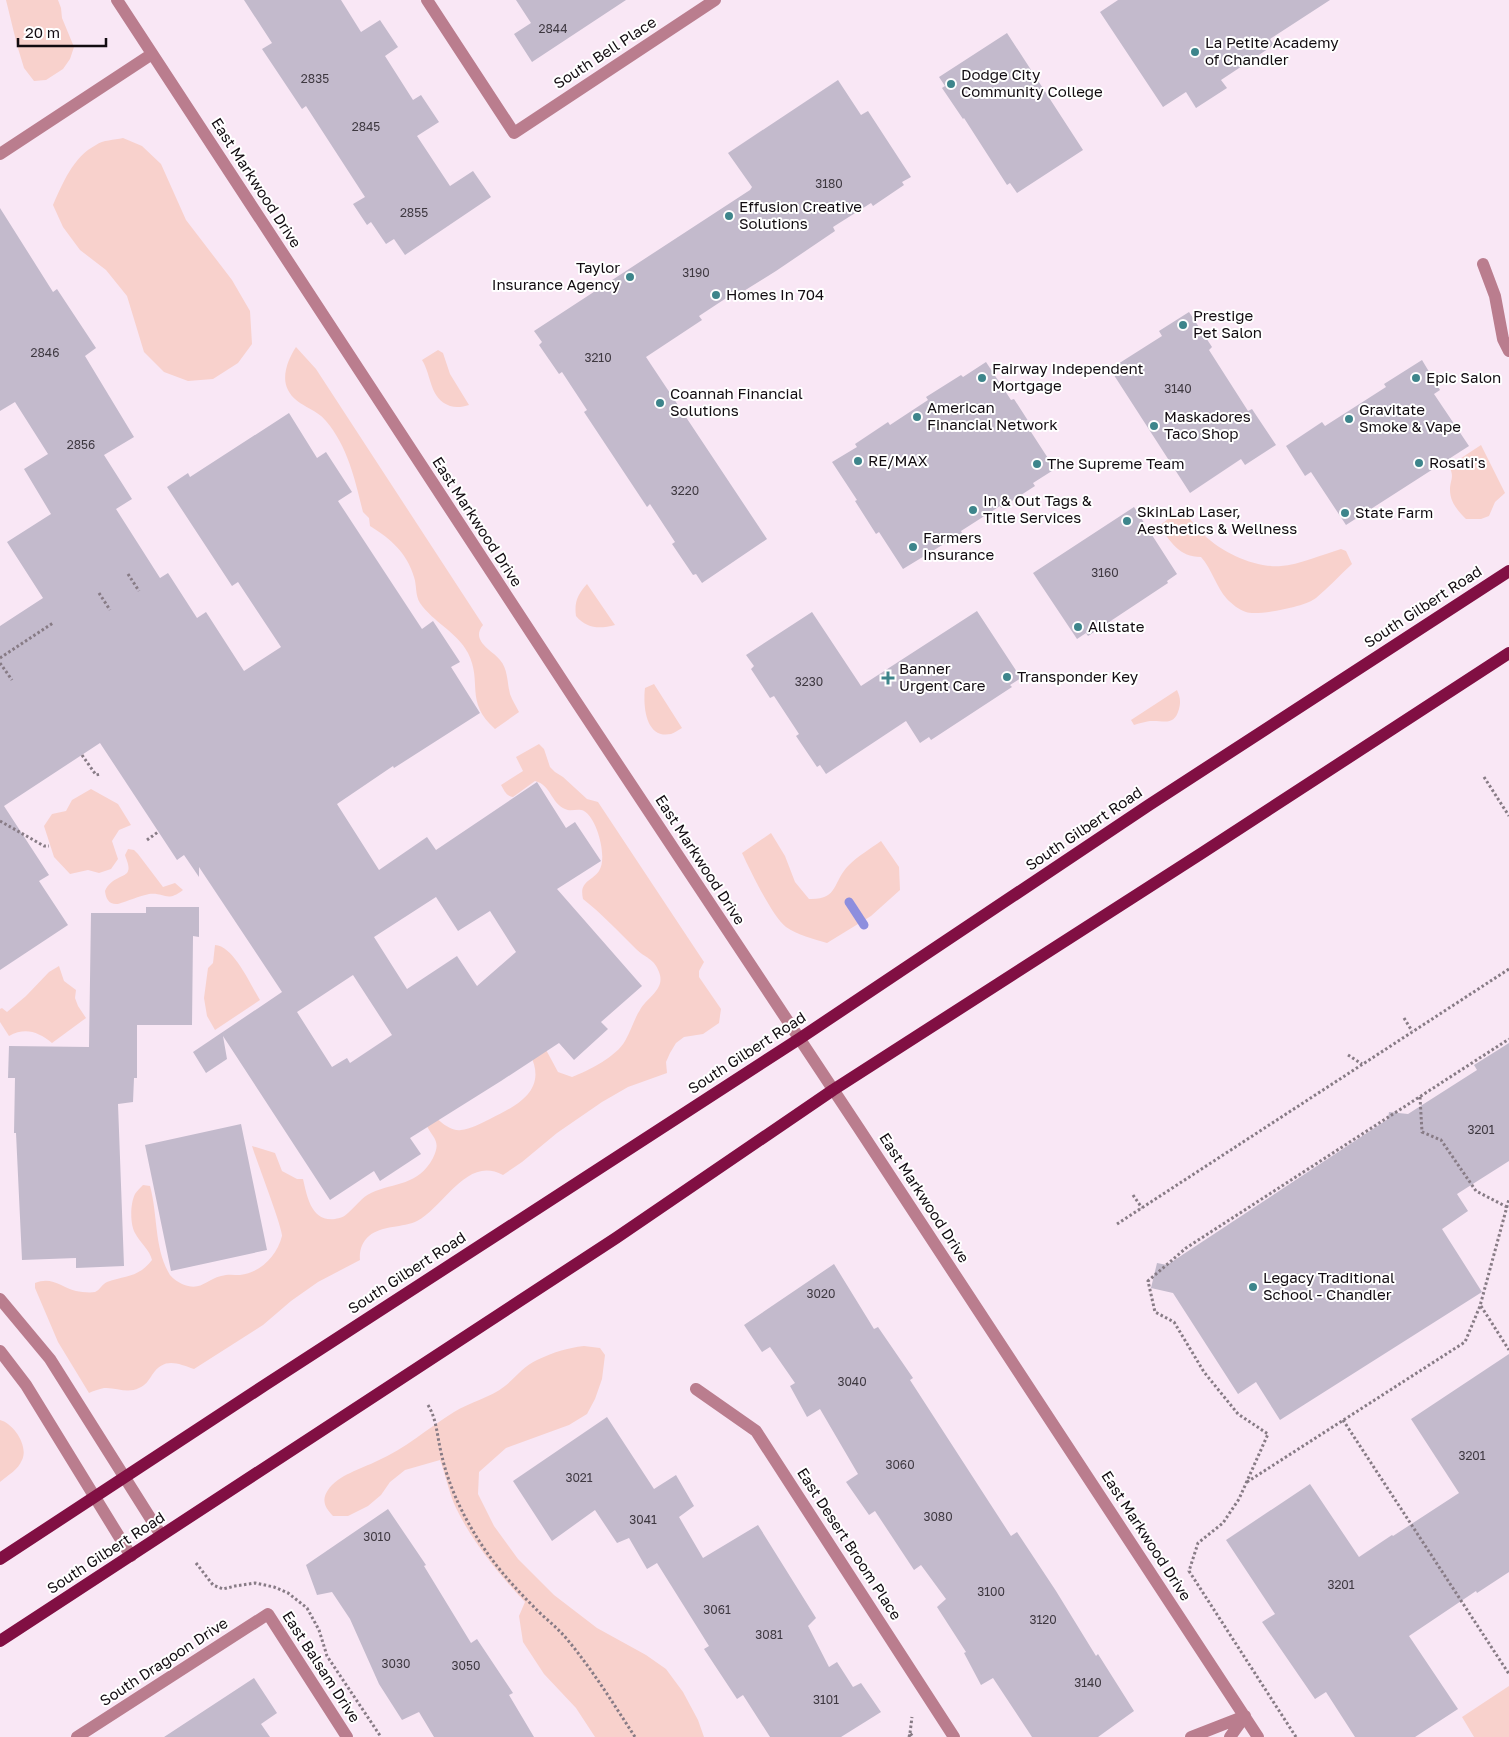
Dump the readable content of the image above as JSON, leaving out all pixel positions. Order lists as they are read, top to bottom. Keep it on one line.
{"streets":{"main road":["South Gilbert Road"],"street":["South Bell Place","East Markwood Drive","East Desert Broom Place","South Dragoon Drive","East Balsam Drive"]},"crossings":[["East Markwood Drive","South Gilbert Road"],["South Dragoon Drive","East Balsam Drive"]],"places":{"other":["La Petite Academy of Chandler","Dodge City Community College","Effusion Creative Solutions","Taylor Insurance Agency","Homes In 704","Prestige Pet Salon","Fairway Independent Mortgage","Epic Salon","Coannah Financial Solutions","American Financial Network","Gravitate Smoke & Vape","Maskadores Taco Shop","RE/MAX","Rosati's","The Supreme Team","In & Out Tags & Title Services","State Farm","SkinLab Laser, Aesthetics & Wellness","Farmers Insurance","Allstate","Transponder Key","Legacy Traditional School - Chandler"],"health":["Banner Urgent Care"]},"house_numbers":["2844","2835","2845","3180","2855","3190","2846","3210","3140","2856","3220","3160","3230","3201","3020","3040","3201","3060","3021","3080","3041","3010","3201","3100","3061","3120","3081","3030","3050","3140","3101"],"scale_bar":"20 m"}
